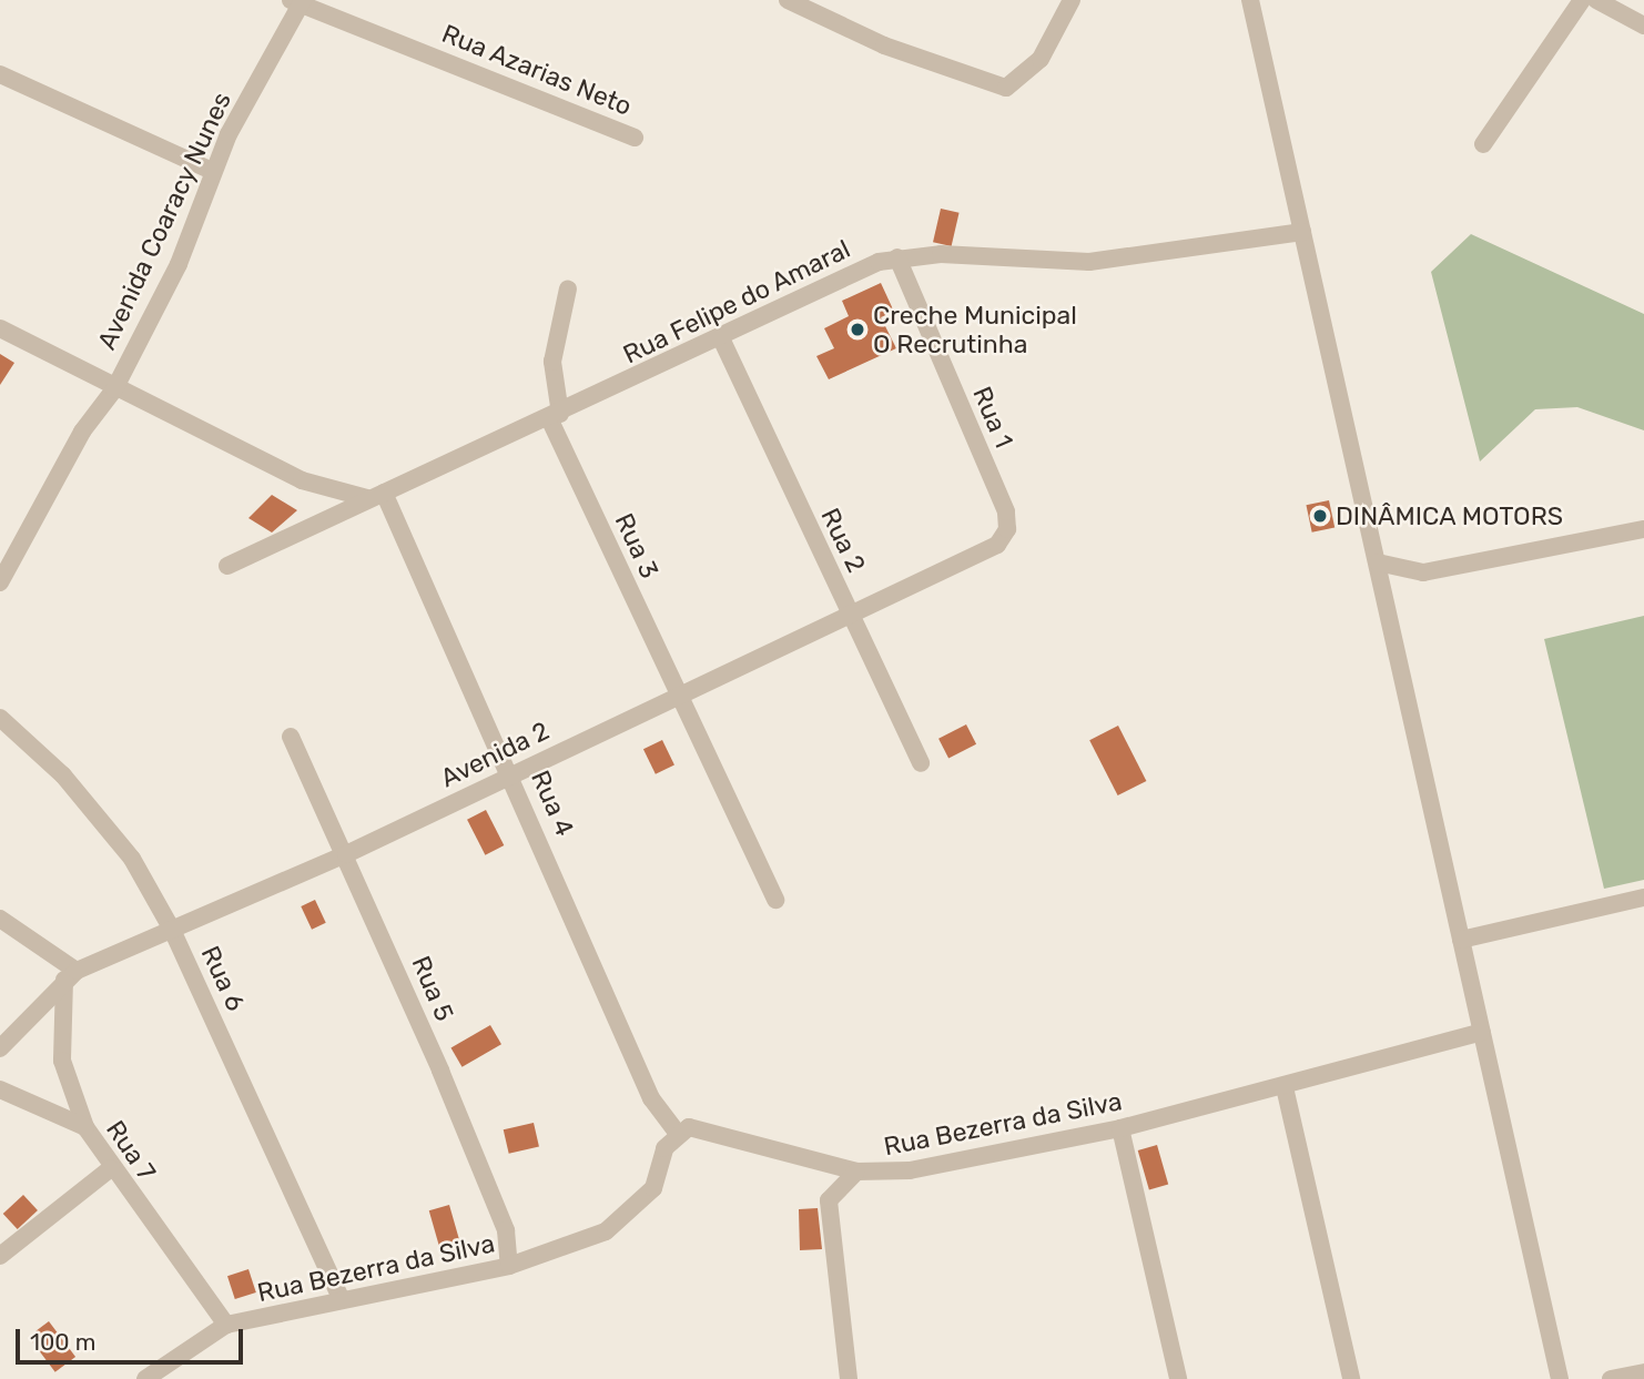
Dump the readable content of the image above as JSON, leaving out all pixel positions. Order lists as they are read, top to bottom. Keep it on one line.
{"streets":{"street":["Rua Azarias Neto","Avenida Coaracy Nunes","Rua Felipe do Amaral","Rua 1","Rua 2","Rua 3","Avenida 2","Rua 4","Rua 6","Rua 5","Rua Bezerra da Silva","Rua 7"]},"crossings":[["Rua Azarias Neto","Avenida Coaracy Nunes"],["Rua Felipe do Amaral","Rua 1"],["Rua Felipe do Amaral","Rua 2"],["Rua Felipe do Amaral","Rua 3"],["Rua Felipe do Amaral","Rua 4"],["Rua 1","Avenida 2"],["Rua 2","Avenida 2"],["Rua 3","Avenida 2"],["Avenida 2","Rua 4"],["Avenida 2","Rua 6"],["Avenida 2","Rua 5"],["Avenida 2","Rua 7"],["Rua 4","Rua Bezerra da Silva"],["Rua 6","Rua Bezerra da Silva"],["Rua 5","Rua Bezerra da Silva"],["Rua Bezerra da Silva","Rua 7"]],"places":["Creche Municipal O Recrutinha","DINÂMICA MOTORS"],"scale_bar":"100 m"}
